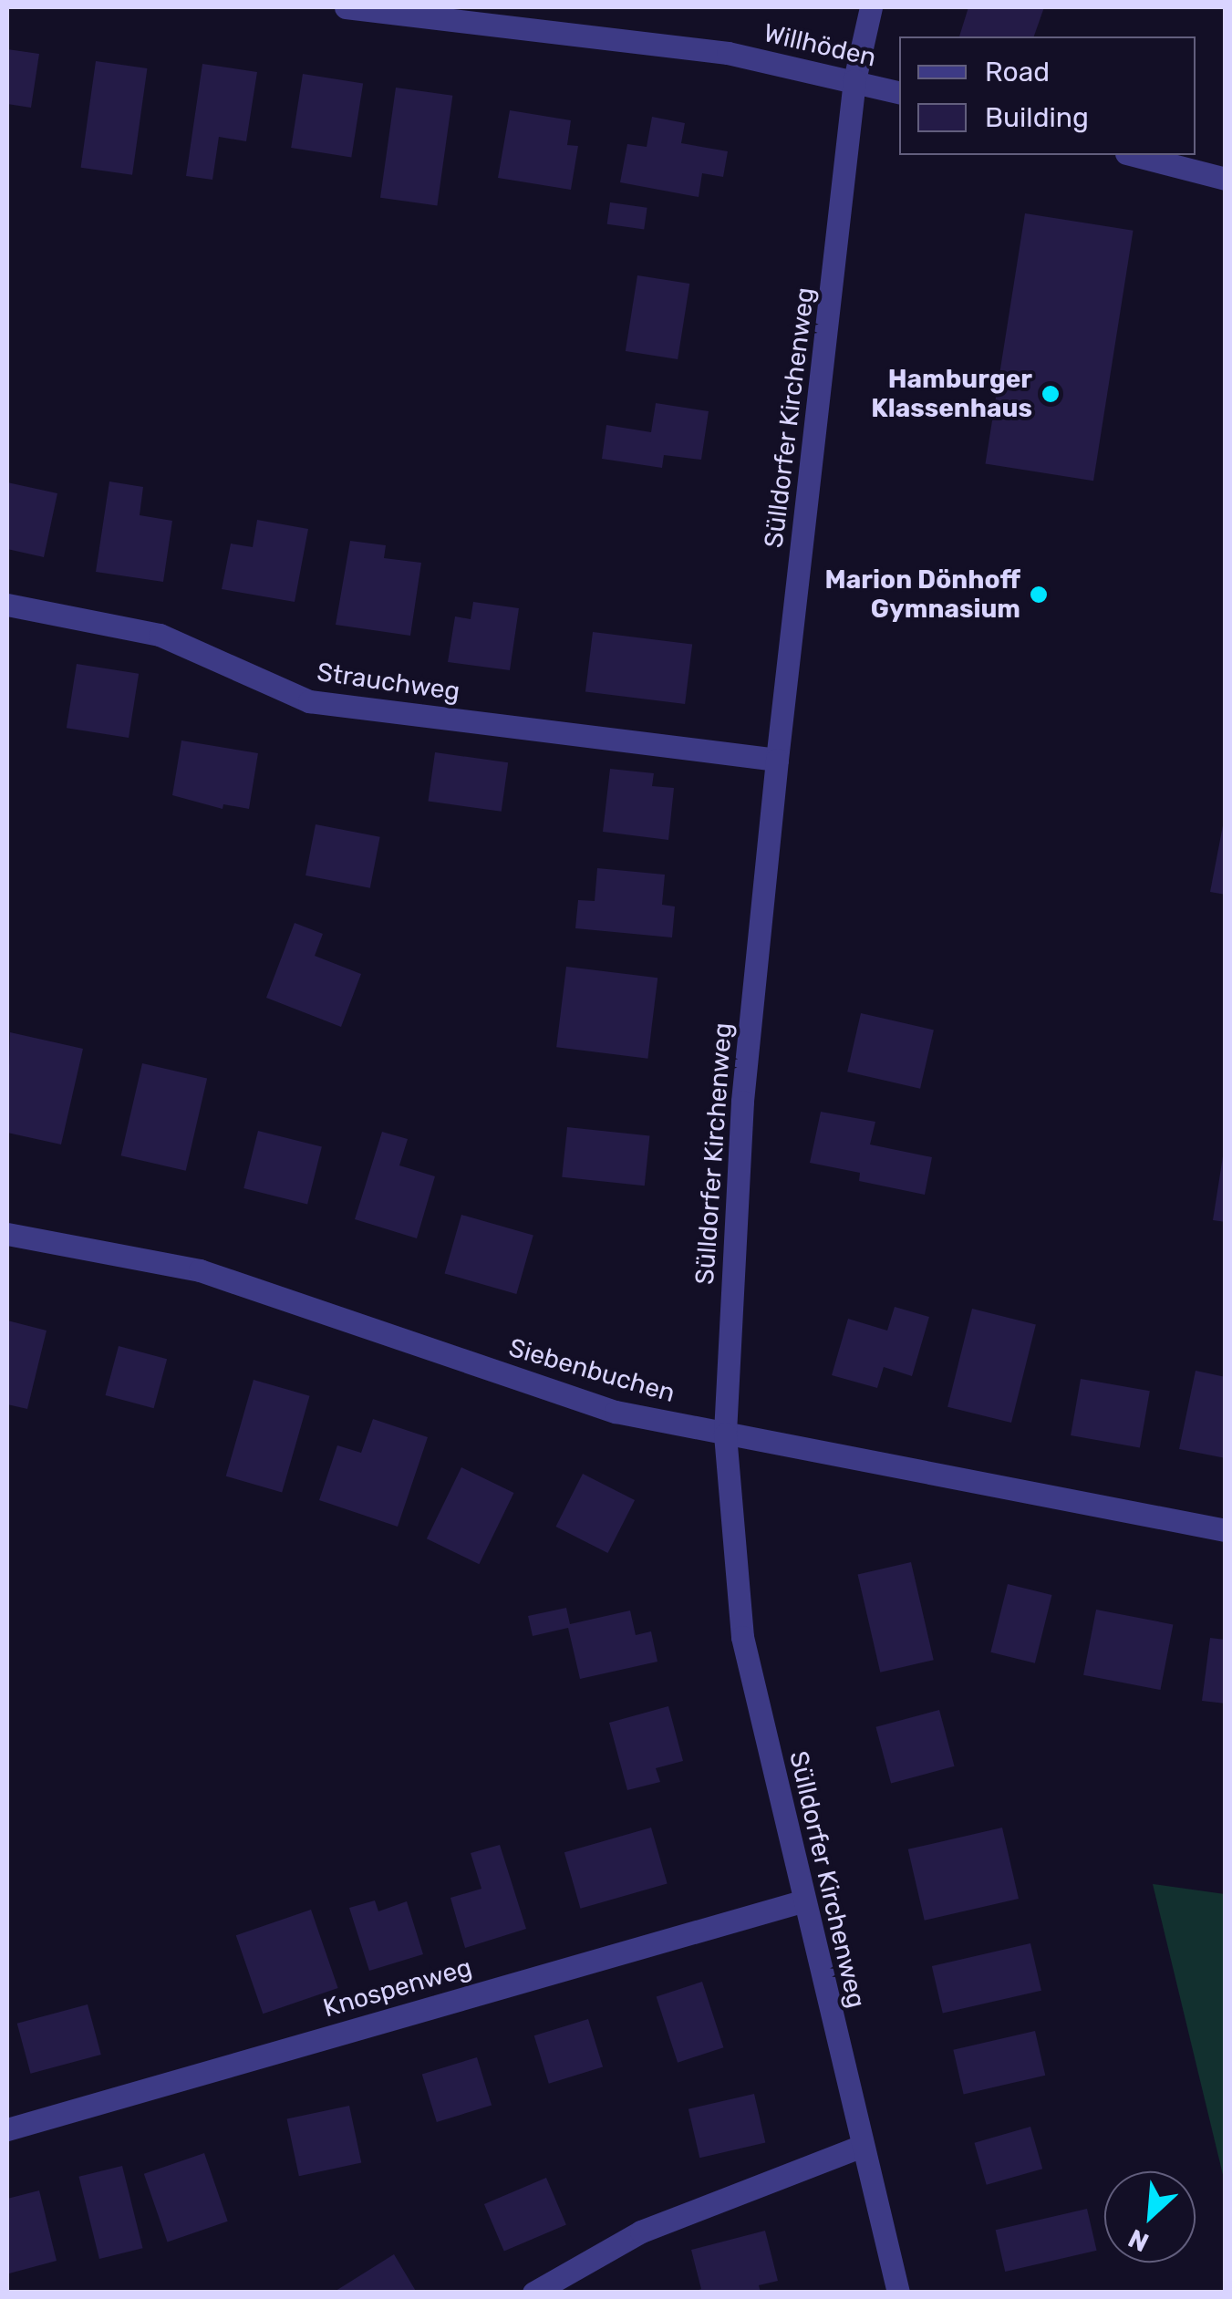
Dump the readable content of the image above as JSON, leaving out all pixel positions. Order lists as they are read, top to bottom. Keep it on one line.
{"streets":{"street":["Willhöden","Sülldorfer Kirchenweg","Strauchweg","Siebenbuchen","Knospenweg"]},"crossings":[["Willhöden","Sülldorfer Kirchenweg"],["Sülldorfer Kirchenweg","Strauchweg"],["Sülldorfer Kirchenweg","Siebenbuchen"],["Sülldorfer Kirchenweg","Knospenweg"]],"places":["Hamburger Klassenhaus","Marion Dönhoff Gymnasium"],"legend":["Road","Building"],"north":"bottom left"}
